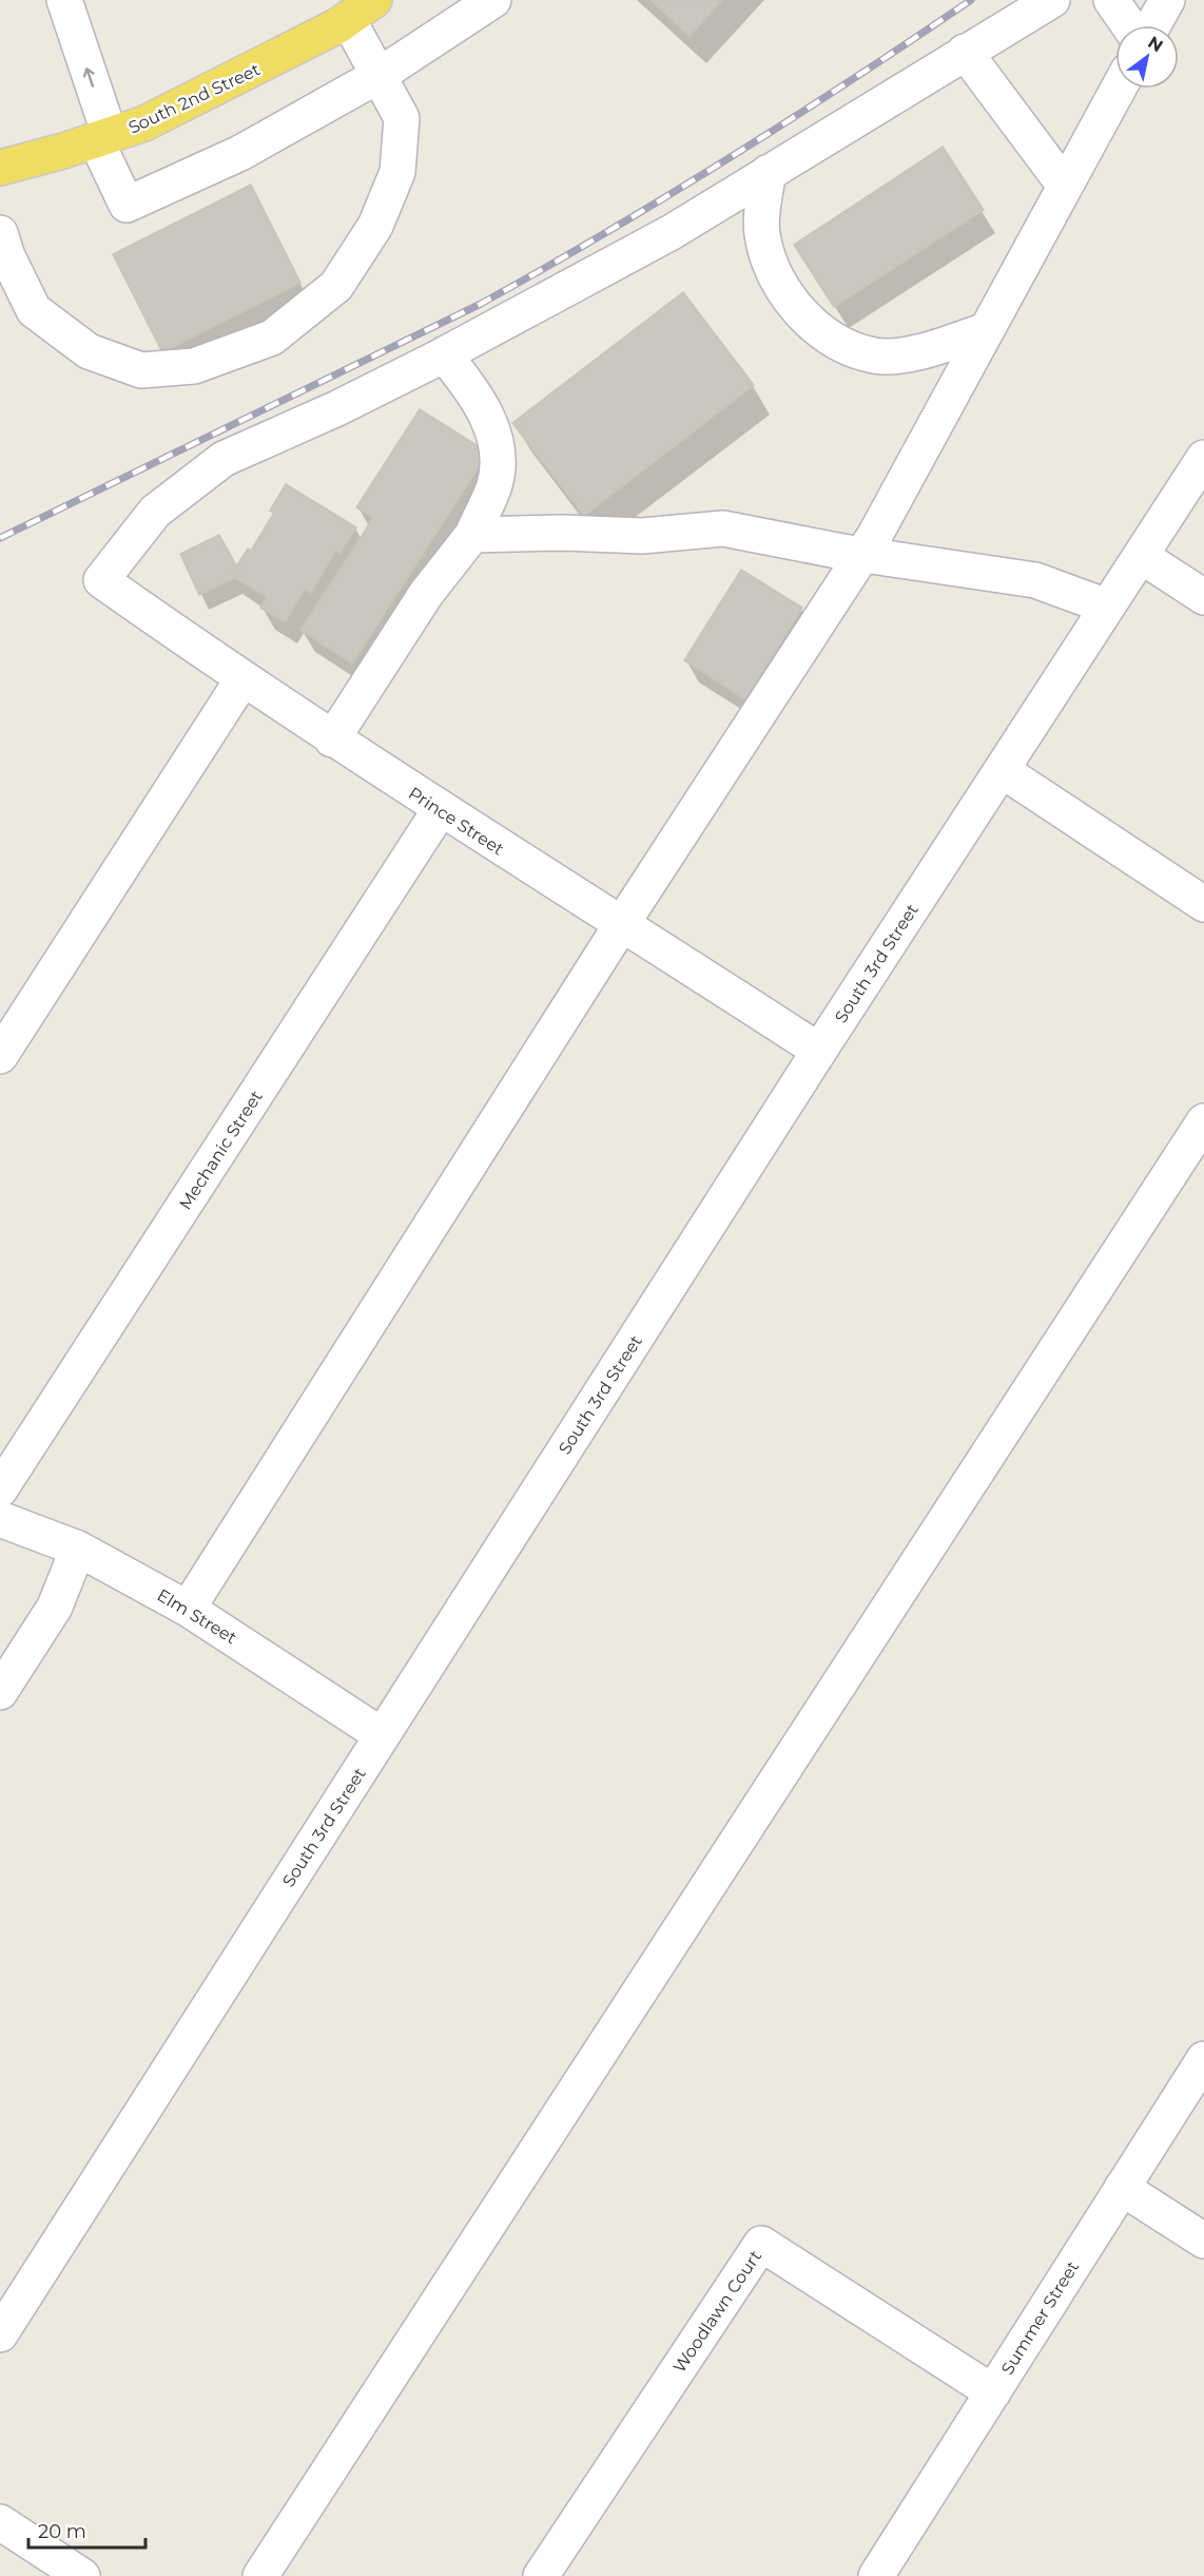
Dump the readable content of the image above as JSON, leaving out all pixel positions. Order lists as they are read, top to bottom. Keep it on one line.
{"streets":{"main road":["South 2nd Street"],"street":["Prince Street","South 3rd Street","Mechanic Street","Elm Street","Woodlawn Court","Summer Street"]},"crossings":[["Prince Street","South 3rd Street"],["Prince Street","Mechanic Street"],["South 3rd Street","Elm Street"],["Woodlawn Court","Summer Street"]],"scale_bar":"20 m","north":"top right"}
